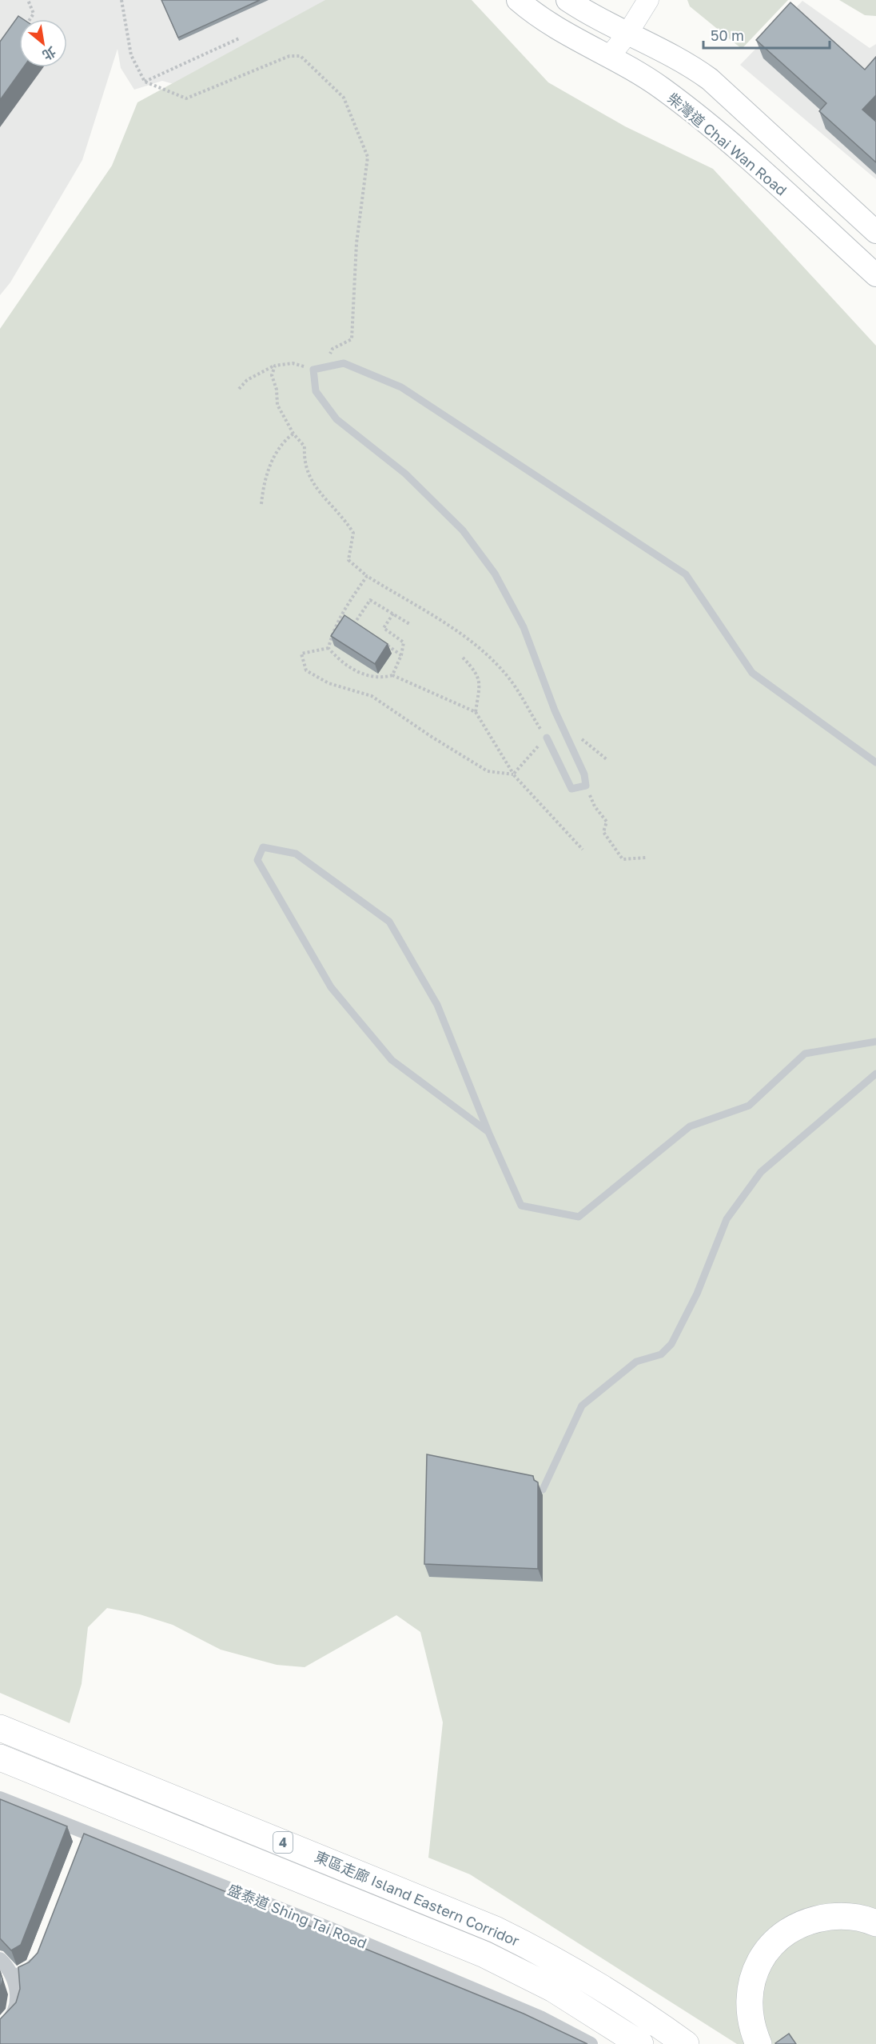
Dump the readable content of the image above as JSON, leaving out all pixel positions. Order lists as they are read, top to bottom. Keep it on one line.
{"streets":{"highway":["4","東區走廊 Island Eastern Corridor"],"main road":["柴灣道 Chai Wan Road"],"street":["盛泰道 Shing Tai Road"]},"scale_bar":"50 m","north":"bottom right"}
